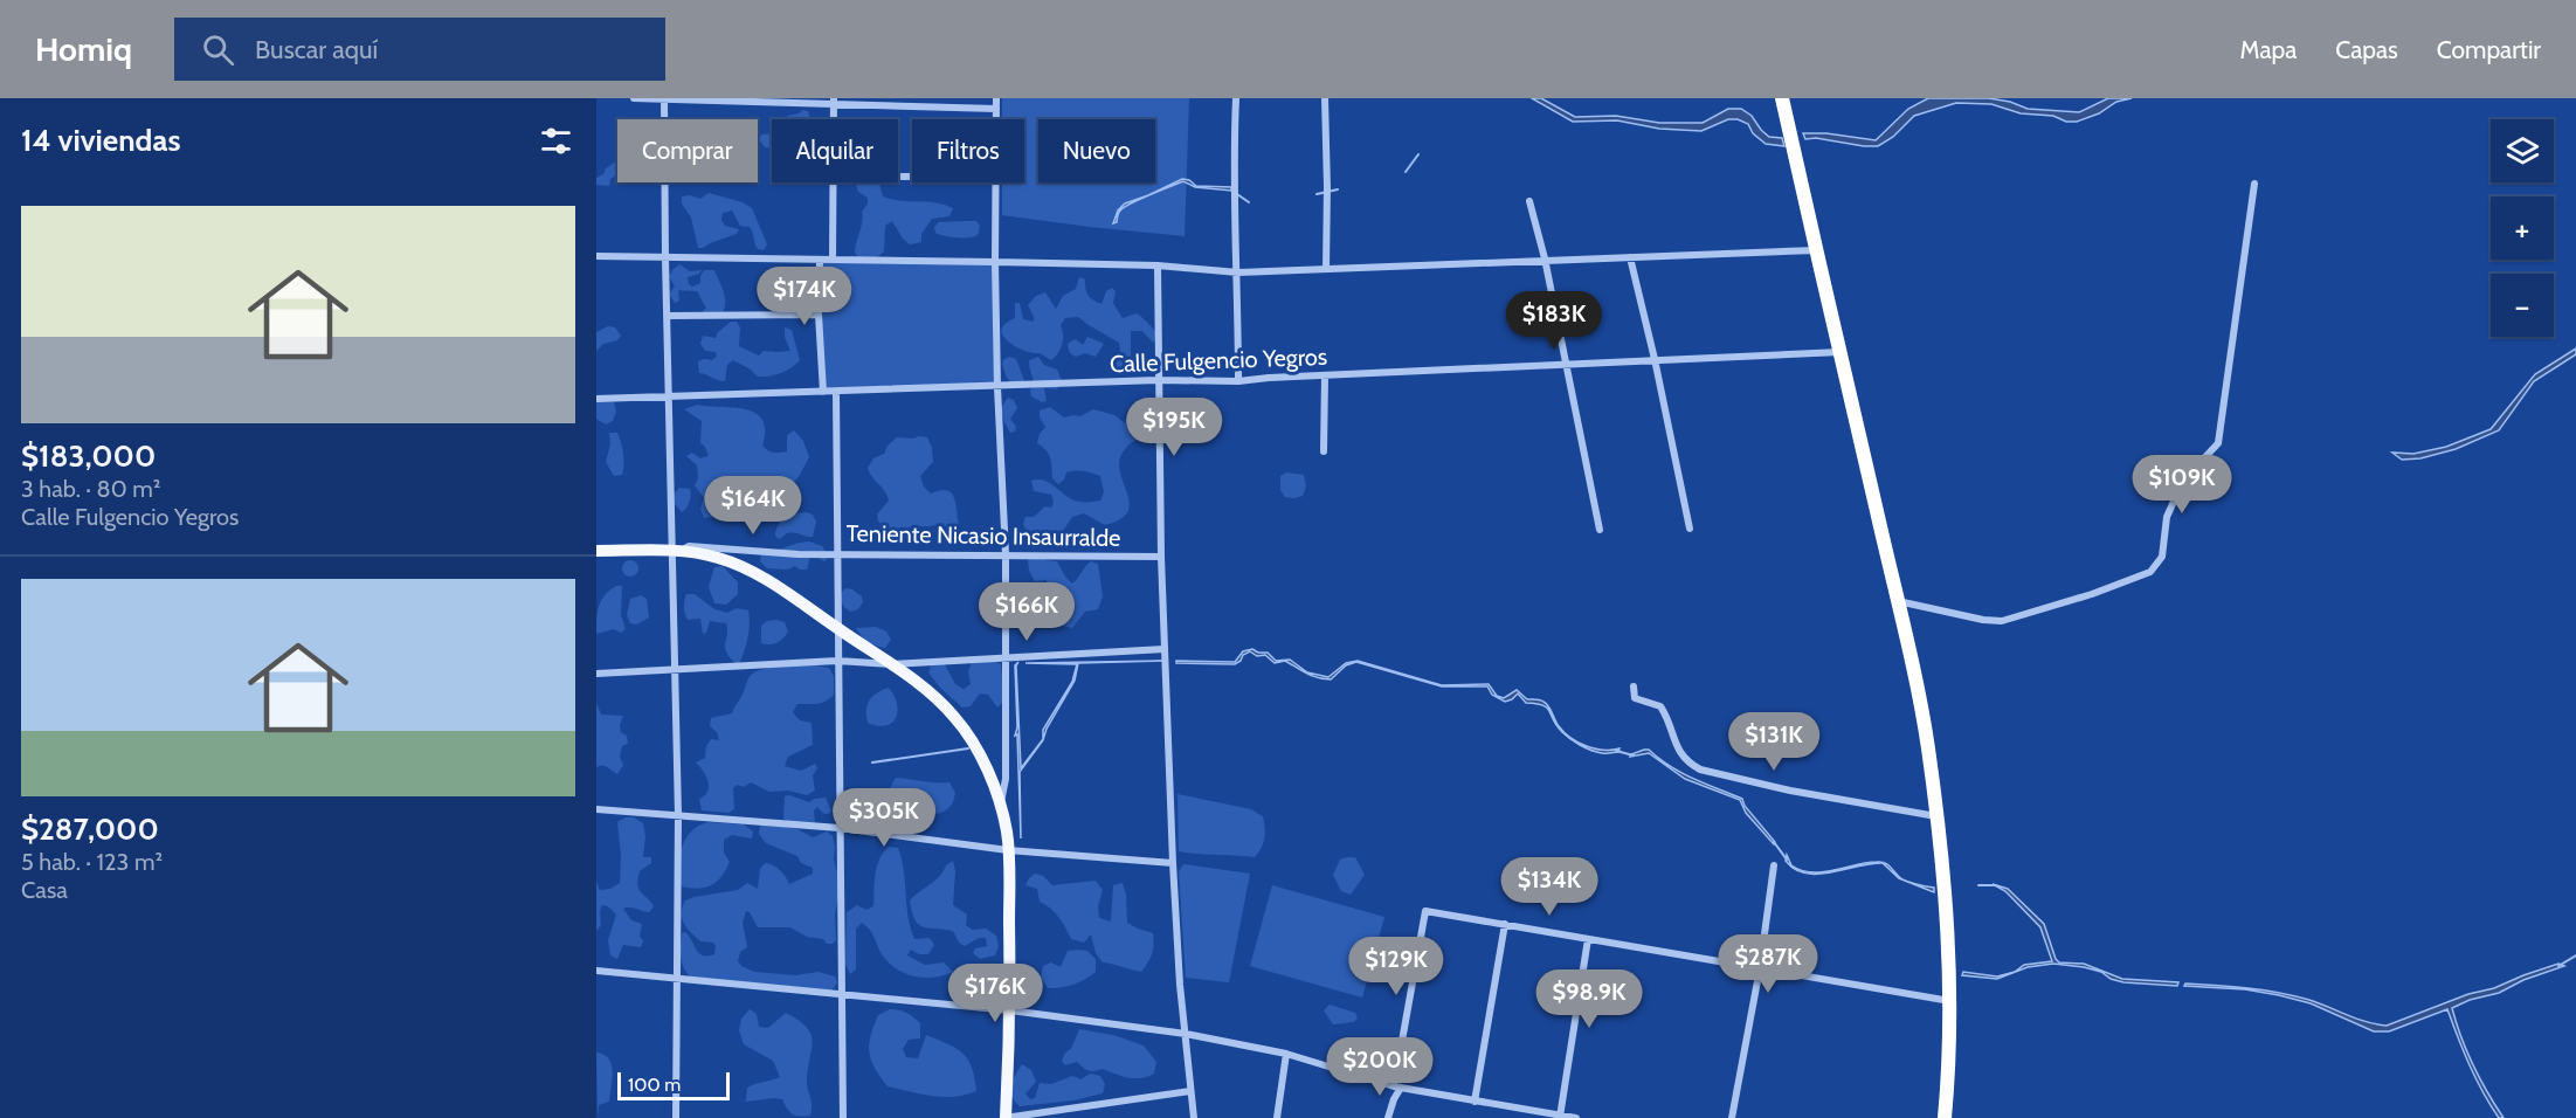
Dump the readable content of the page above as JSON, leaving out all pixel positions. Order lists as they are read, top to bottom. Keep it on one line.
{"streets":{"street":["Calle Fulgencio Yegros","Teniente Nicasio Insaurralde"]},"scale_bar":"100 m","page":{"header":"Homiq","search":"Buscar aquí","nav":["Mapa","Capas","Compartir"],"heading":"14 viviendas","map_buttons":["+","−"],"chip":["Comprar","Alquilar","Filtros","Nuevo"],"list":[{"name":"$183,000","note":"3 hab. · 80 m² · Calle Fulgencio Yegros"},{"name":"$287,000","note":"5 hab. · 123 m² · Casa"}],"price":["$174K","$183K","$195K","$109K","$164K","$166K","$131K","$305K","$134K","$287K","$129K","$176K","$98.9K","$200K"],"scale":"100 m"}}
